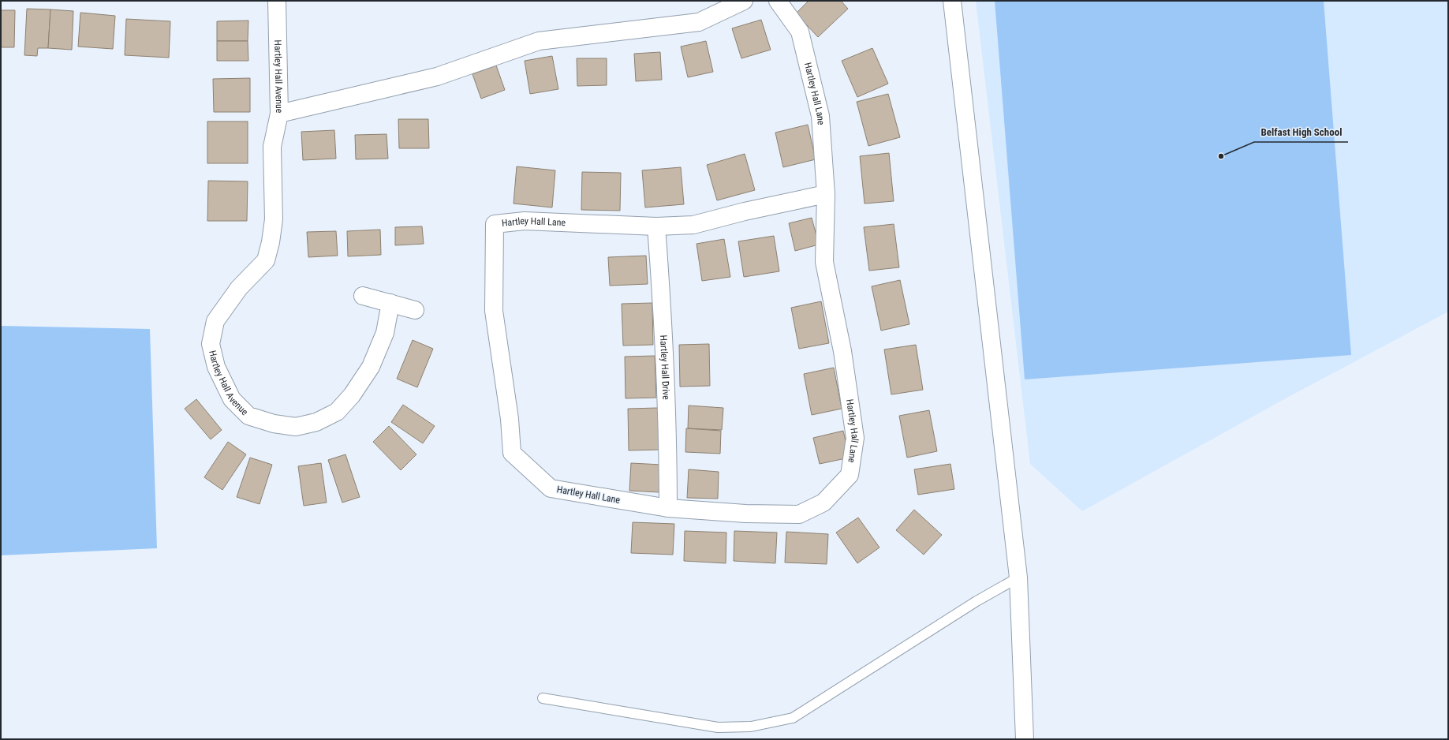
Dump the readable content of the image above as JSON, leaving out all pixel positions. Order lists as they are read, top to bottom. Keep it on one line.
{"streets":{"street":["Hartley Hall Avenue","Hartley Hall Lane","Hartley Hall Drive"]},"crossings":[["Hartley Hall Lane","Hartley Hall Drive"]],"places":["Belfast High School"]}
